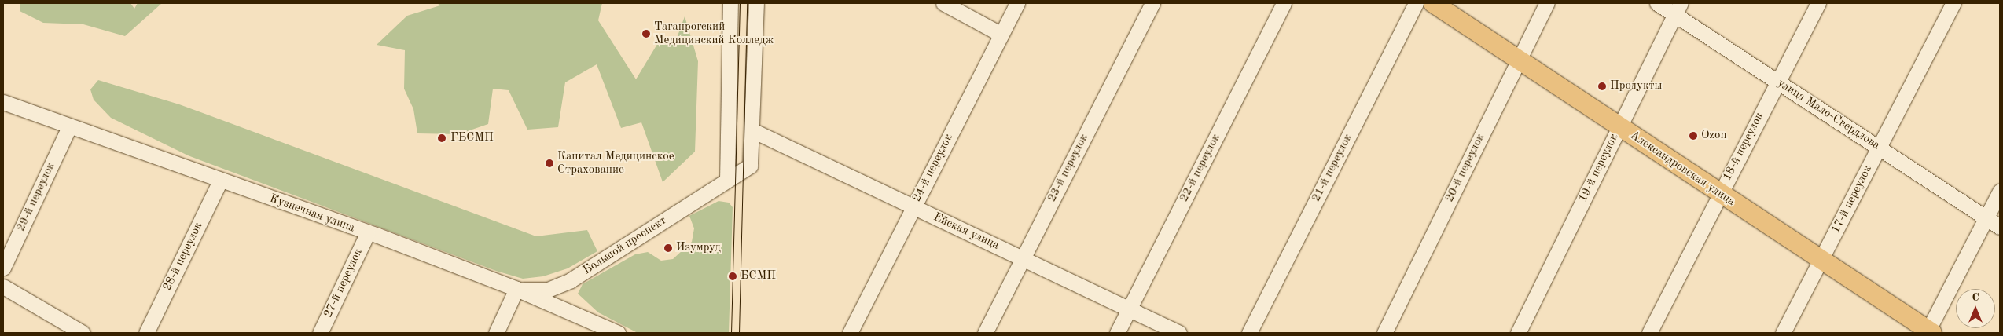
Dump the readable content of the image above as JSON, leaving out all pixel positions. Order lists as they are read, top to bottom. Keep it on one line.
{"streets":{"main road":["Александровская улица"],"street":["улица Мало-Свердлова","18-й переулок","24-й переулок","23-й переулок","22-й переулок","21-й переулок","20-й переулок","19-й переулок","29-й переулок","17-й переулок","Кузнечная улица","Ейская улица","Большой проспект","28-й переулок","27-й переулок"]},"crossings":[["улица Мало-Свердлова","18-й переулок"],["улица Мало-Свердлова","19-й переулок"],["улица Мало-Свердлова","17-й переулок"],["18-й переулок","Александровская улица"],["24-й переулок","Ейская улица"],["23-й переулок","Ейская улица"],["22-й переулок","Ейская улица"],["20-й переулок","Александровская улица"],["19-й переулок","Александровская улица"],["Александровская улица","17-й переулок"],["29-й переулок","Кузнечная улица"],["Кузнечная улица","Большой проспект"],["Кузнечная улица","28-й переулок"],["Кузнечная улица","27-й переулок"],["Ейская улица","Большой проспект"]],"places":["Таганрогский Медицинский Колледж","Продукты","Ozon","ГБСМП","Капитал Медицинское Страхование","Изумруд","БСМП"],"north":"top"}
